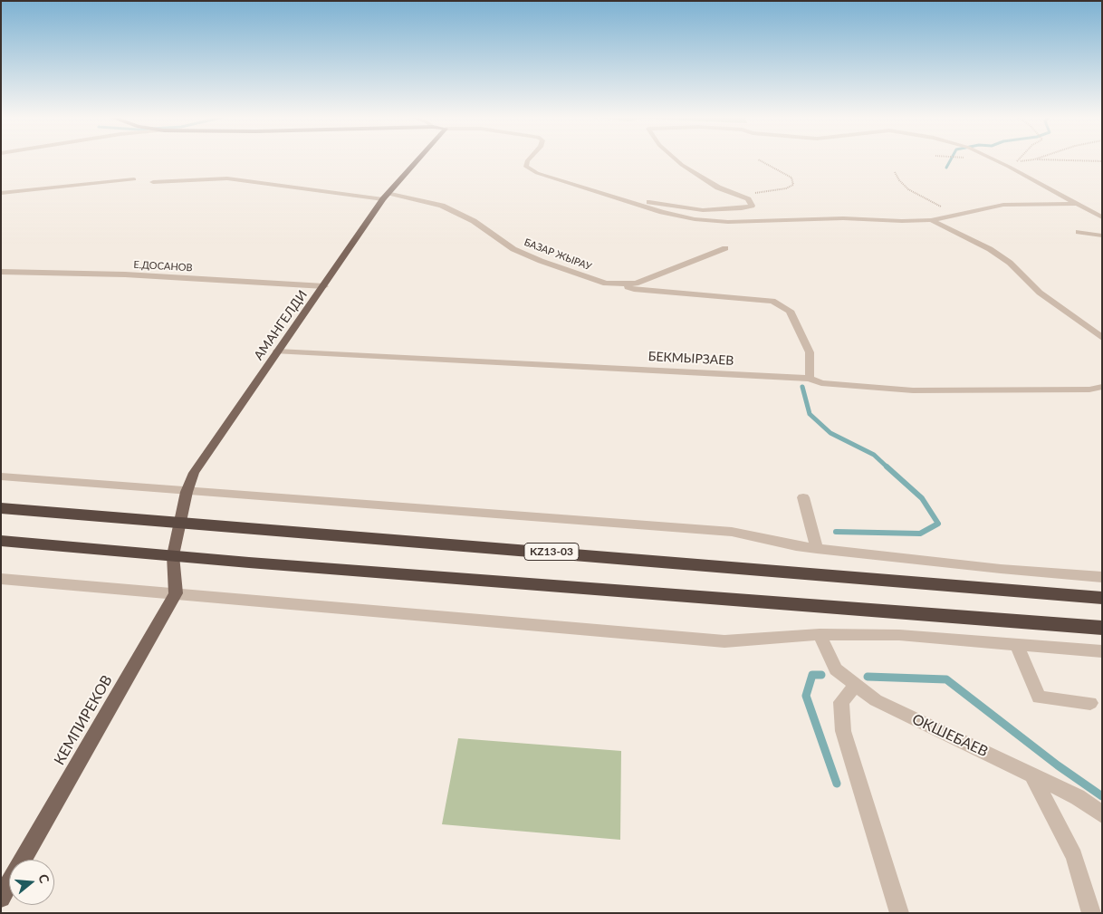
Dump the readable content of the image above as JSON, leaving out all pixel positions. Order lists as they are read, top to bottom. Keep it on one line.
{"streets":{"highway":["KZ13-03"],"main road":["АМАНГЕЛДИ","КЕМПИРЕКОВ"],"street":["БАЗАР ЖЫРАУ","Е.ДОСАНОВ","БЕКМЫРЗАЕВ","ОКШЕБАЕВ"]},"crossings":[["БАЗАР ЖЫРАУ","АМАНГЕЛДИ"],["Е.ДОСАНОВ","АМАНГЕЛДИ"],["АМАНГЕЛДИ","БЕКМЫРЗАЕВ"],["АМАНГЕЛДИ","KZ13-03"]],"north":"right"}
